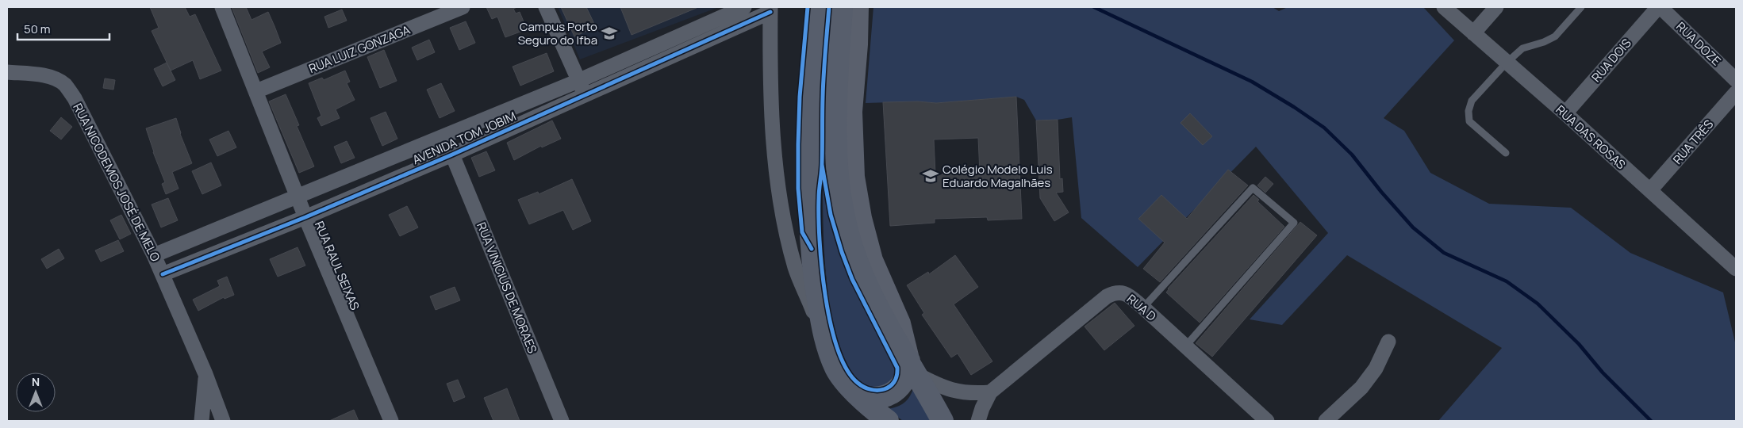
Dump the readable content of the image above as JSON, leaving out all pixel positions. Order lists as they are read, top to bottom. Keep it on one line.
{"streets":{"street":["RUA DOZE","RUA LUIZ GONZAGA","RUA DOIS","RUA DAS ROSAS","AVENIDA TOM JOBIM","RUA TRÊS","RUA NICODEMOS JOSÉ DE MELO","RUA RAUL SEIXAS","RUA VINICIUS DE MORAES","RUA D"]},"crossings":[["RUA DOZE","RUA DOIS"],["RUA LUIZ GONZAGA","RUA RAUL SEIXAS"],["RUA DOIS","RUA DAS ROSAS"],["RUA DAS ROSAS","RUA TRÊS"],["AVENIDA TOM JOBIM","RUA NICODEMOS JOSÉ DE MELO"],["AVENIDA TOM JOBIM","RUA RAUL SEIXAS"],["AVENIDA TOM JOBIM","RUA VINICIUS DE MORAES"]],"places":{"school or university":["Campus Porto Seguro do Ifba","Colégio Modelo Luis Eduardo Magalhães"]},"scale_bar":"50 m","north":"top"}
